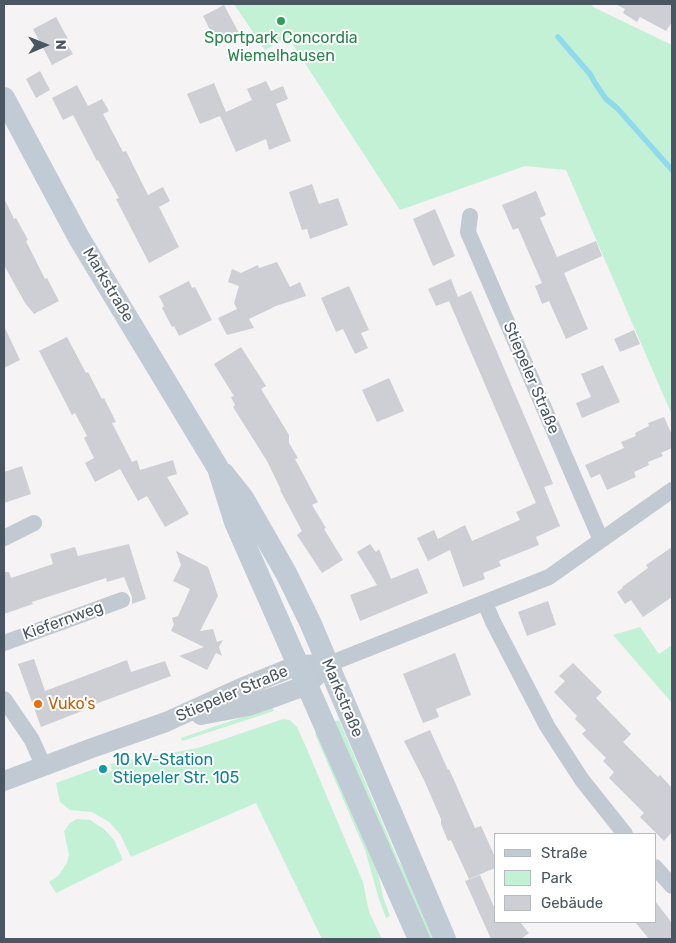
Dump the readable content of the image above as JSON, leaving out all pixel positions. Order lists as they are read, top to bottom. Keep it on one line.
{"streets":{"main road":["Markstraße"],"street":["Stiepeler Straße","Kiefernweg"]},"crossings":[["Markstraße","Stiepeler Straße"]],"places":["Sportpark Concordia Wiemelhausen","Vuko's","10 kV-Station Stiepeler Str. 105"],"legend":["Straße","Park","Gebäude"],"north":"right"}
